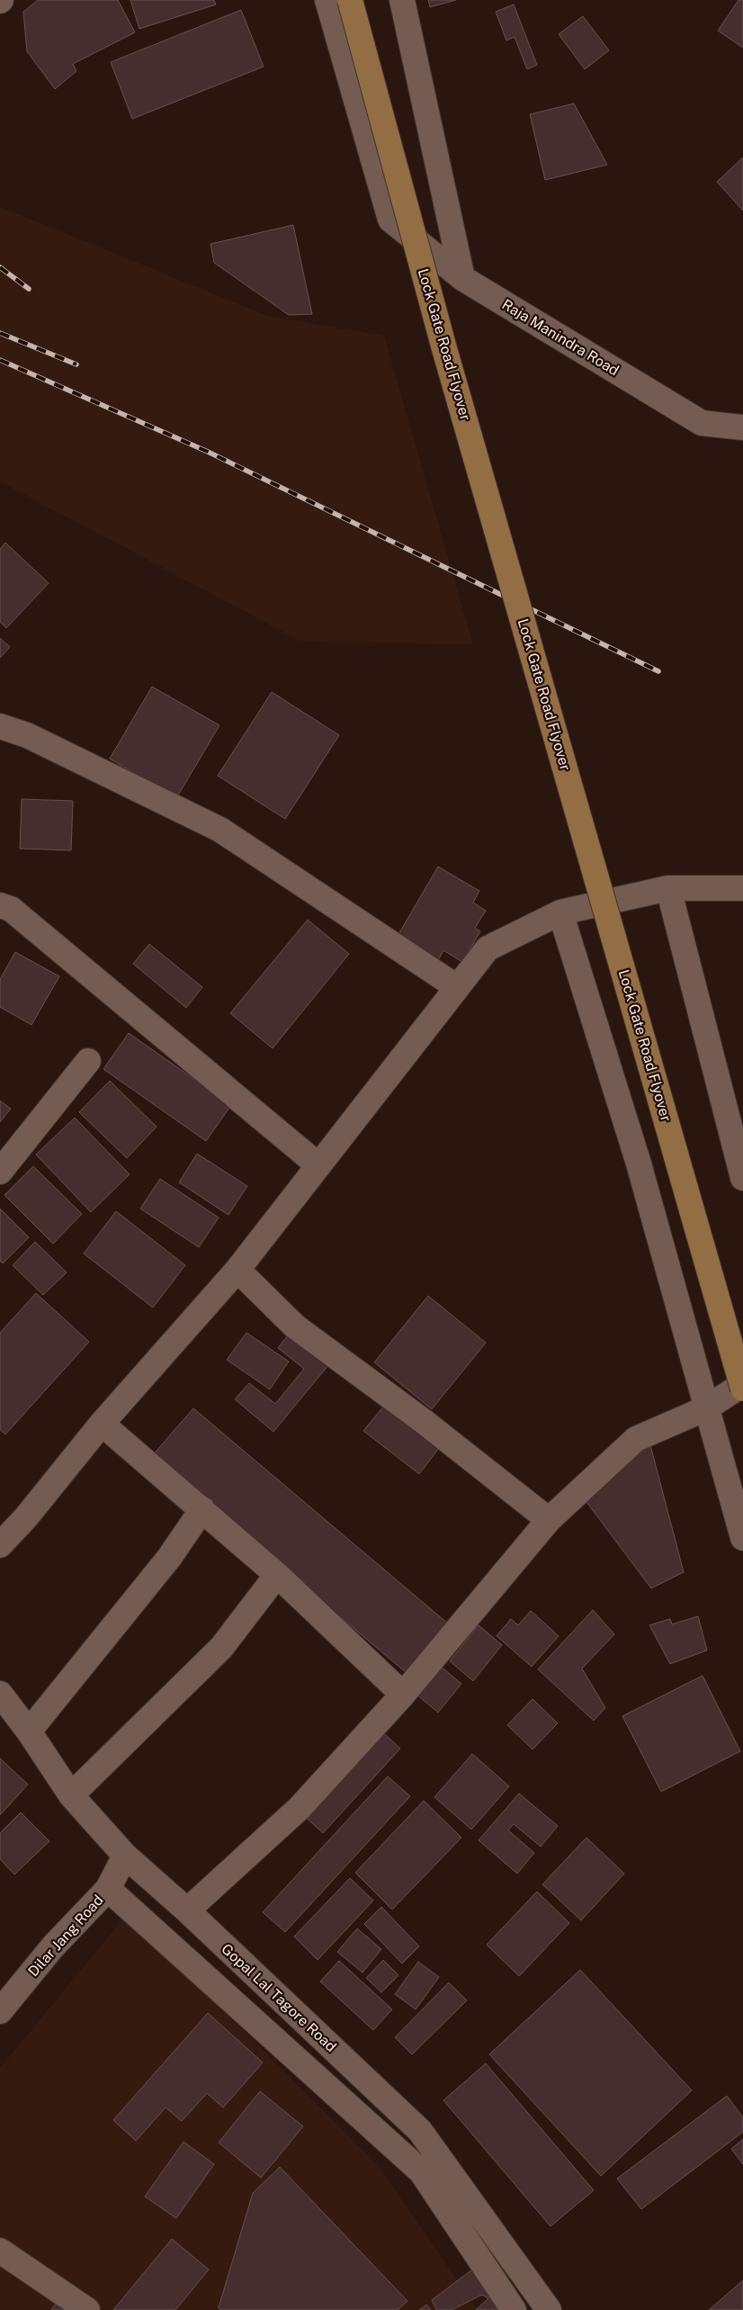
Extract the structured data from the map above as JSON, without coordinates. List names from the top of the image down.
{
  "streets": {
    "main road": ["Lock Gate Road Flyover"],
    "street": ["Raja Manindra Road", "Dilar Jang Road", "Gopal Lal Tagore Road"]
  },
  "crossings": [
    ["Dilar Jang Road", "Gopal Lal Tagore Road"]
  ]
}
